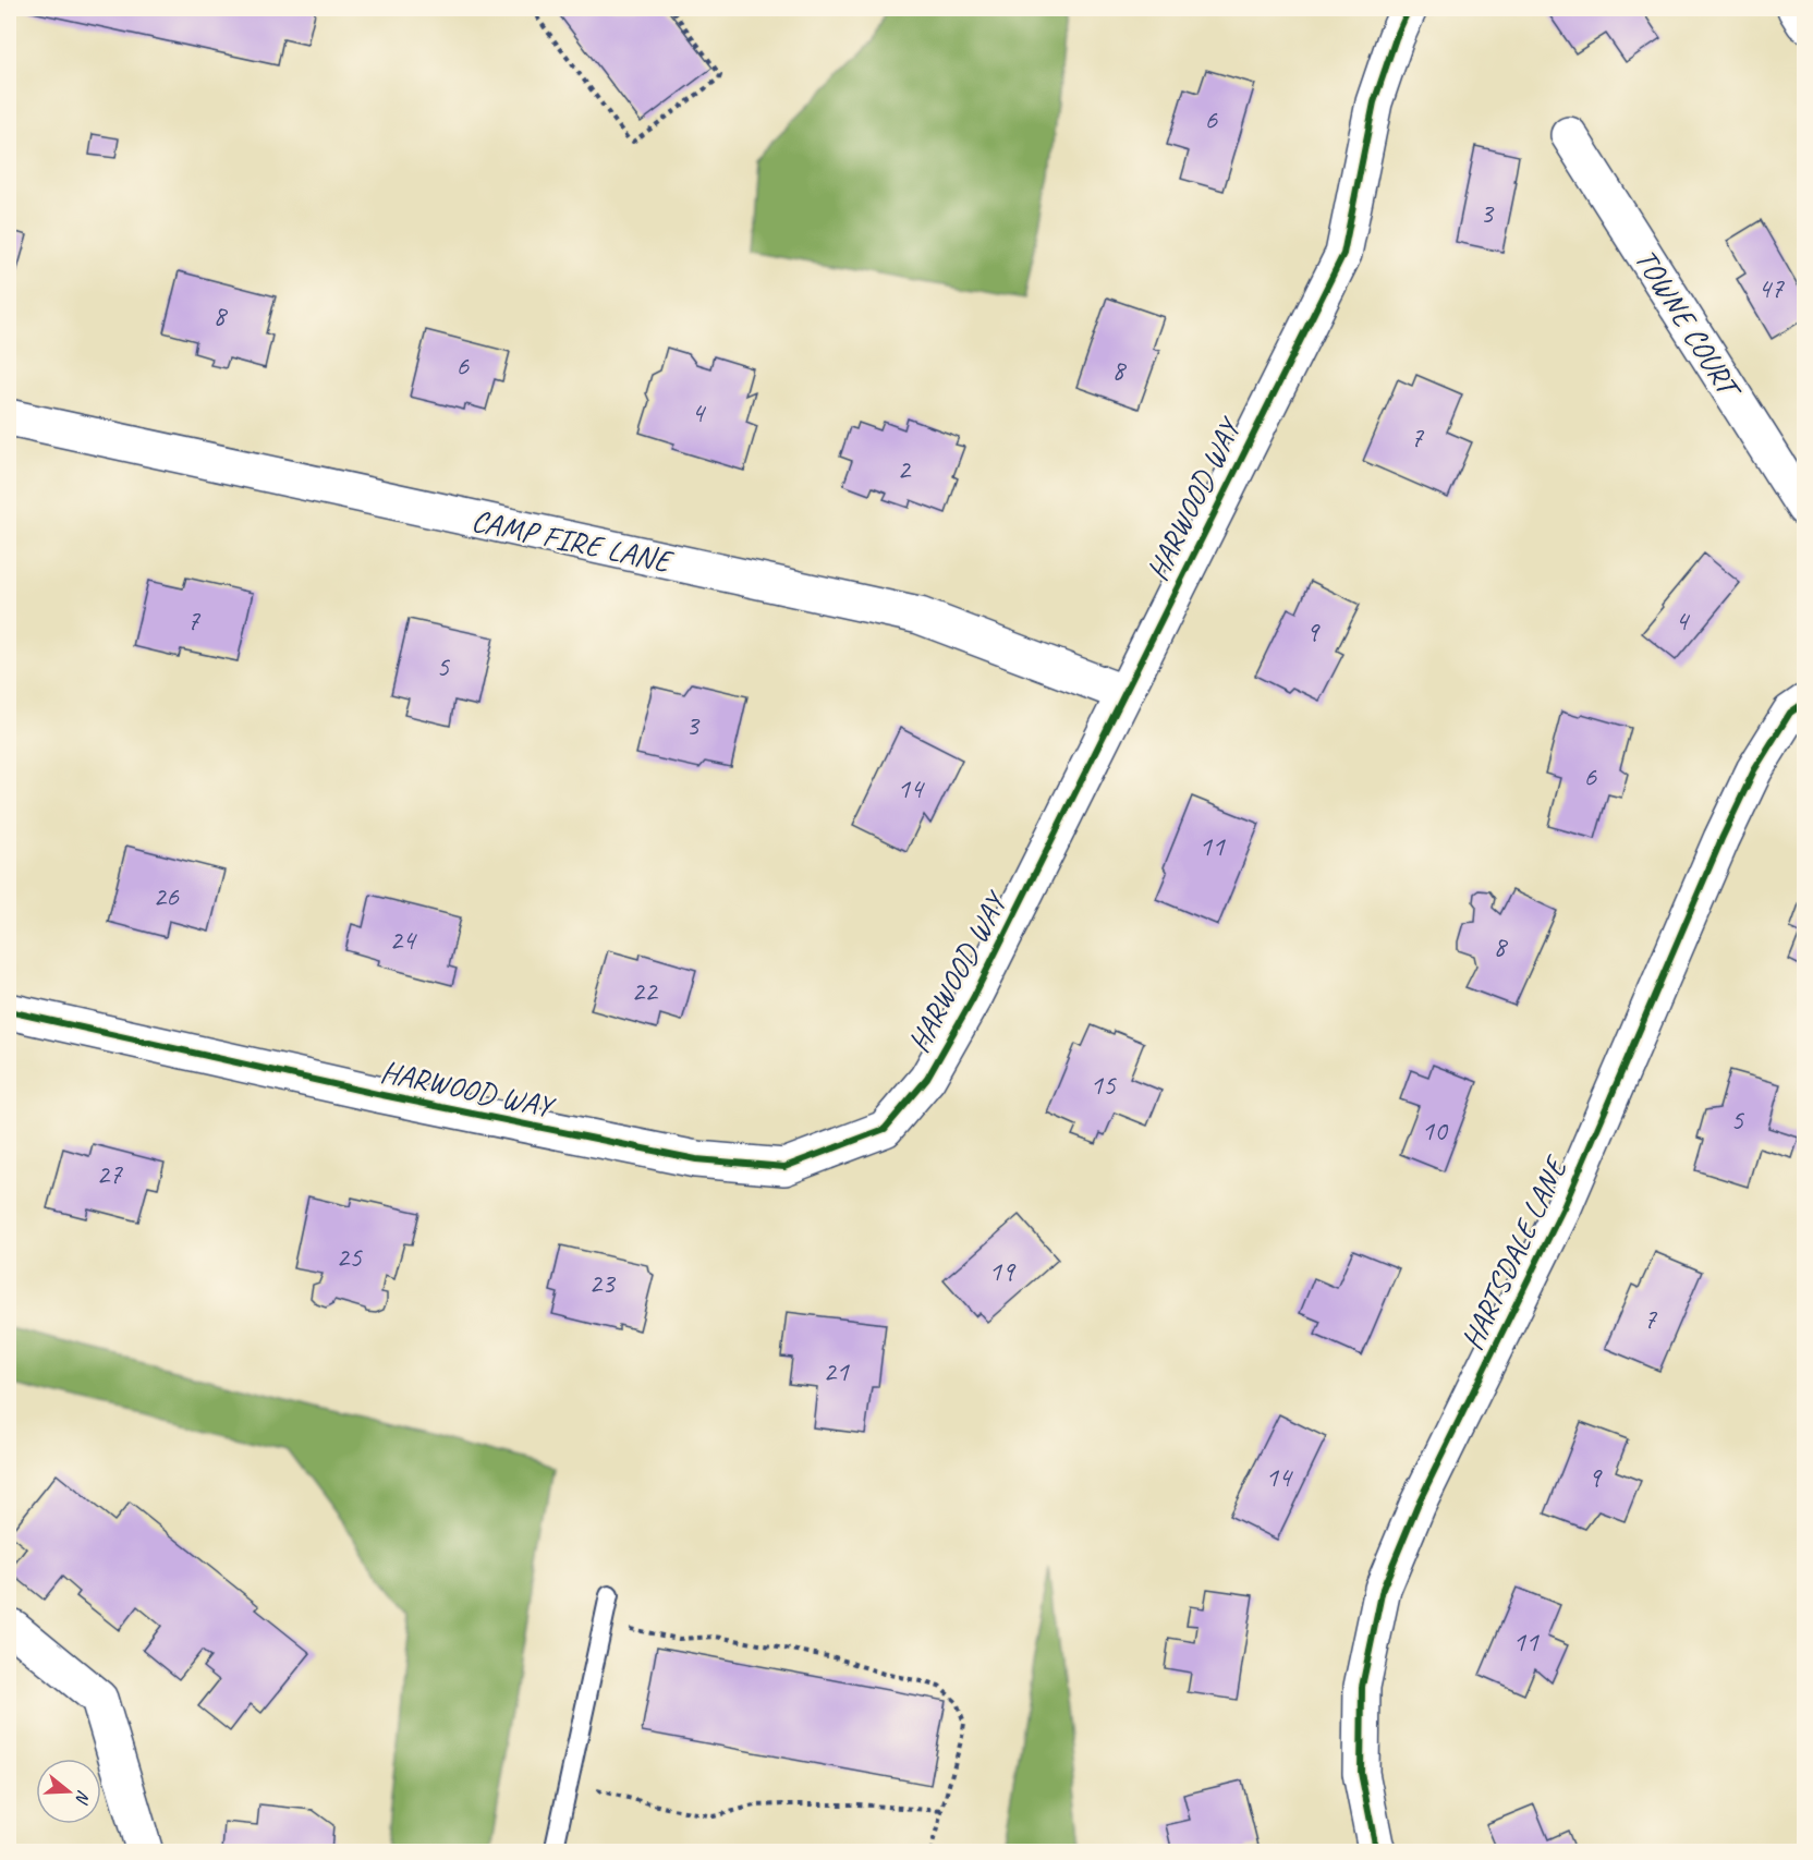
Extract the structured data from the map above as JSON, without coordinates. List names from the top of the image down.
{
  "streets": {
    "street": [
      "TOWNE COURT",
      "HARWOOD WAY",
      "CAMP FIRE LANE",
      "HARTSDALE LANE"
    ]
  },
  "crossings": [
    ["HARWOOD WAY", "CAMP FIRE LANE"]
  ],
  "house_numbers": [
    "6",
    "3",
    "47",
    "8",
    "6",
    "8",
    "4",
    "7",
    "2",
    "7",
    "4",
    "9",
    "5",
    "3",
    "6",
    "14",
    "11",
    "26",
    "24",
    "8",
    "22",
    "15",
    "5",
    "10",
    "27",
    "25",
    "19",
    "23",
    "7",
    "21",
    "14",
    "9",
    "11"
  ],
  "north": "right"
}
